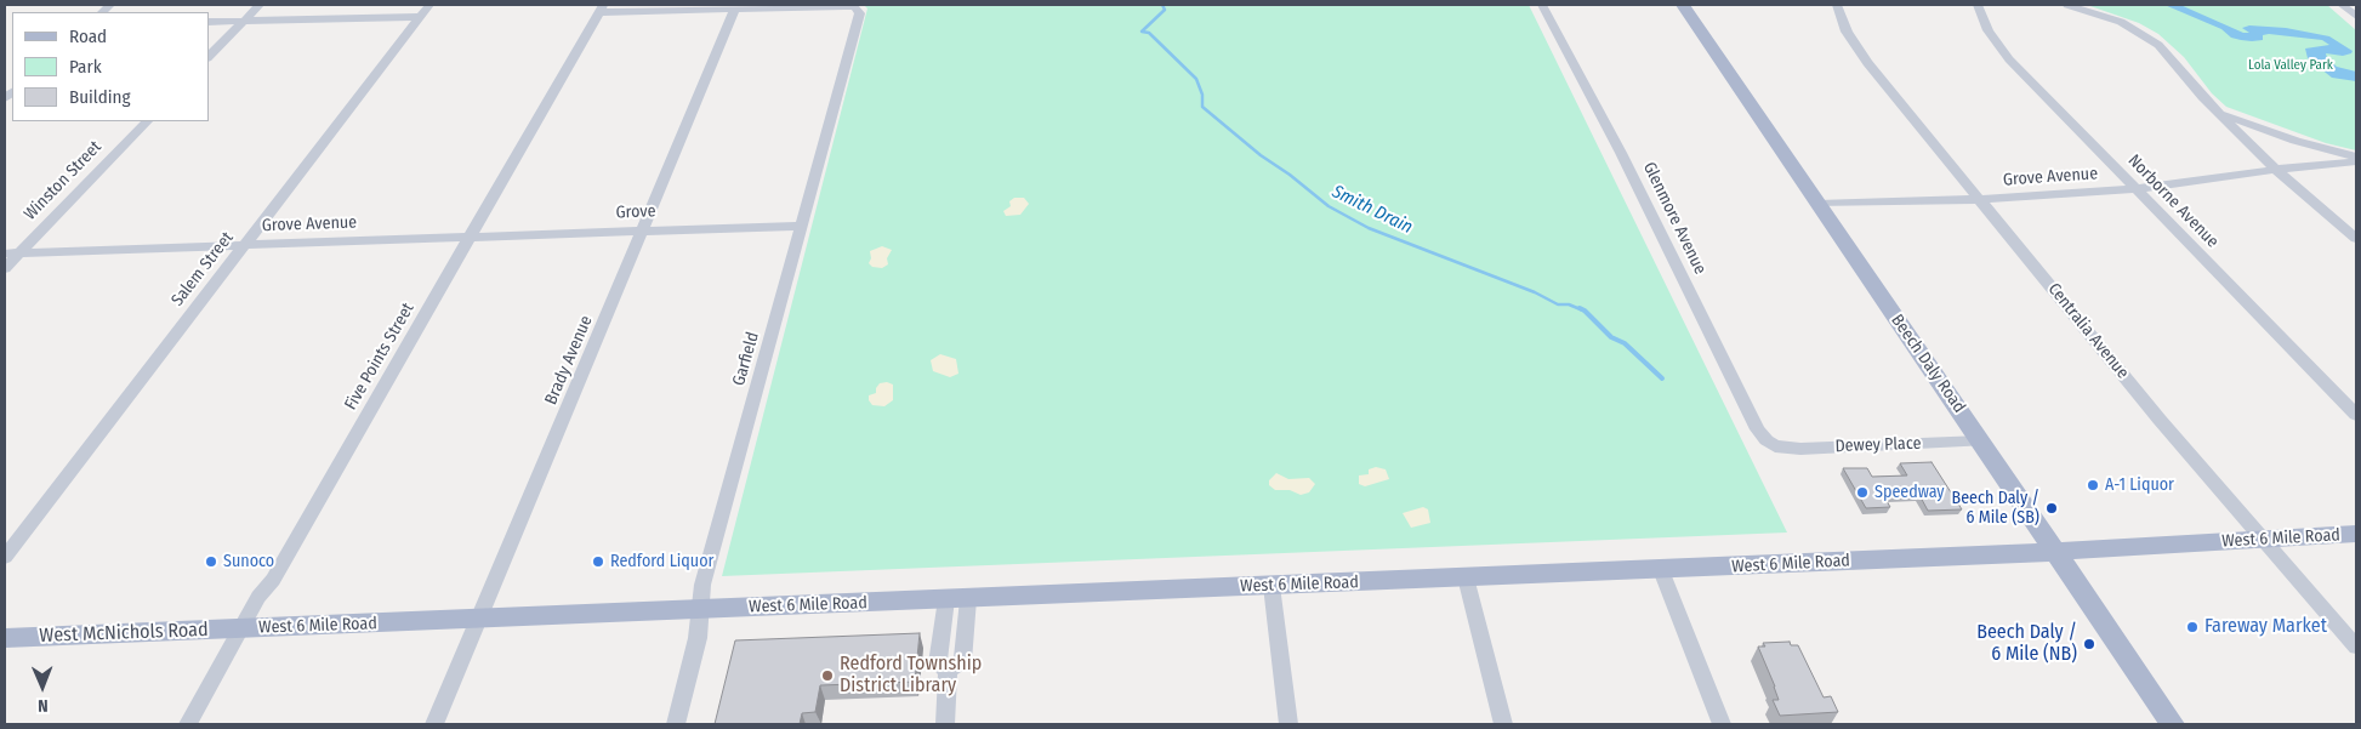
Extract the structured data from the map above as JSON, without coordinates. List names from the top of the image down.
{
  "streets": {
    "main road": ["Beech Daly Road", "West 6 Mile Road", "West McNichols Road"],
    "street": [
      "Grove Avenue",
      "Winston Street",
      "Norborne Avenue",
      "Grove",
      "Glenmore Avenue",
      "Salem Street",
      "Centralia Avenue",
      "Five Points Street",
      "Garfield",
      "Brady Avenue",
      "Dewey Place"
    ]
  },
  "crossings": [
    ["Grove Avenue", "Winston Street"],
    ["Grove Avenue", "Norborne Avenue"],
    ["Grove Avenue", "Grove"],
    ["Grove Avenue", "Salem Street"],
    ["Grove Avenue", "Centralia Avenue"],
    ["Grove Avenue", "Five Points Street"],
    ["Grove Avenue", "Beech Daly Road"],
    ["Grove", "Five Points Street"],
    ["Grove", "Garfield"],
    ["Grove", "Brady Avenue"],
    ["Glenmore Avenue", "Dewey Place"],
    ["Centralia Avenue", "West 6 Mile Road"],
    ["Five Points Street", "West 6 Mile Road"],
    ["Five Points Street", "West McNichols Road"],
    ["Garfield", "Brady Avenue"],
    ["Garfield", "West 6 Mile Road"],
    ["Brady Avenue", "West 6 Mile Road"],
    ["Beech Daly Road", "Dewey Place"],
    ["Beech Daly Road", "West 6 Mile Road"],
    ["West 6 Mile Road", "West McNichols Road"]
  ],
  "water": ["Smith Drain"],
  "parks": ["Lola Valley Park"],
  "places": [
    "A-1 Liquor",
    "Speedway",
    "Beech Daly / 6 Mile (SB)",
    "Sunoco",
    "Redford Liquor",
    "Fareway Market",
    "Beech Daly / 6 Mile (NB)",
    "Redford Township District Library"
  ],
  "legend": ["Road", "Park", "Building"],
  "north": "bottom"
}
